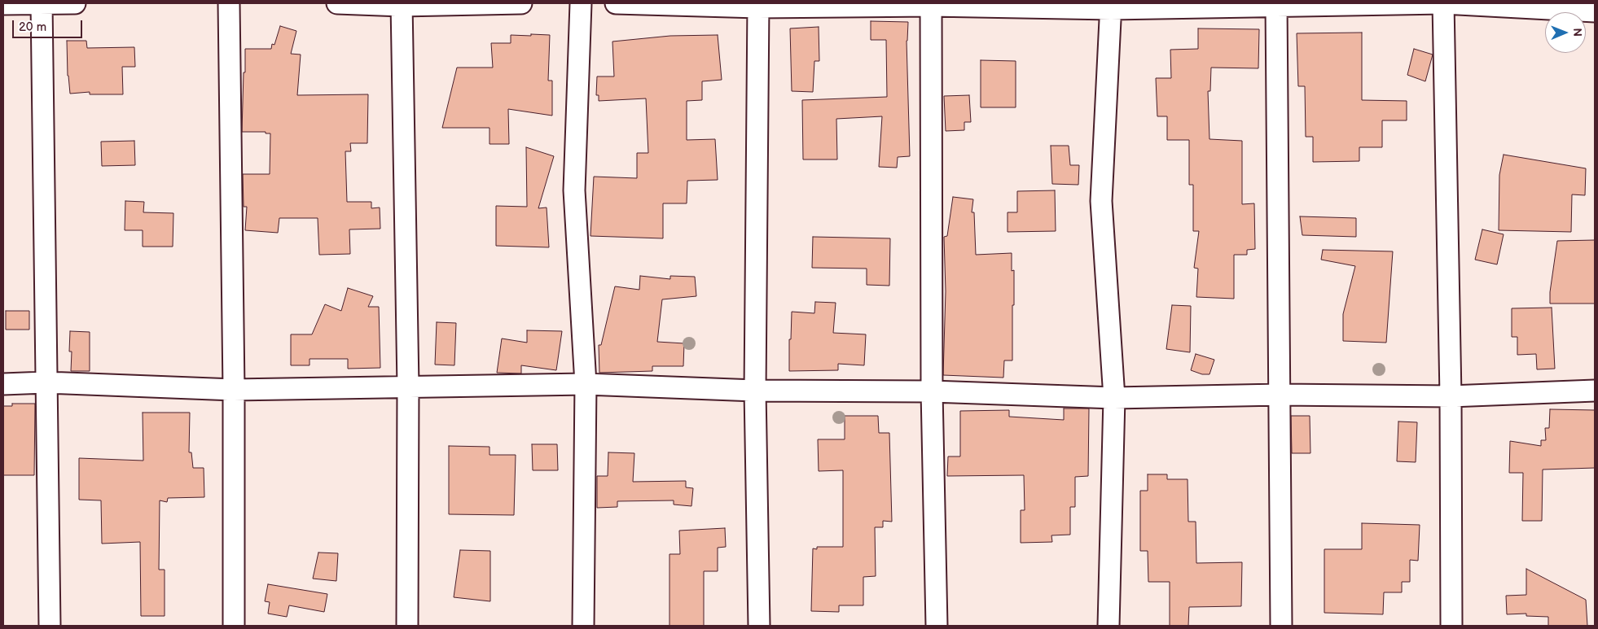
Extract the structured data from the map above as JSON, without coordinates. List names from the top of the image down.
{
  "scale_bar": "20 m",
  "north": "right"
}
